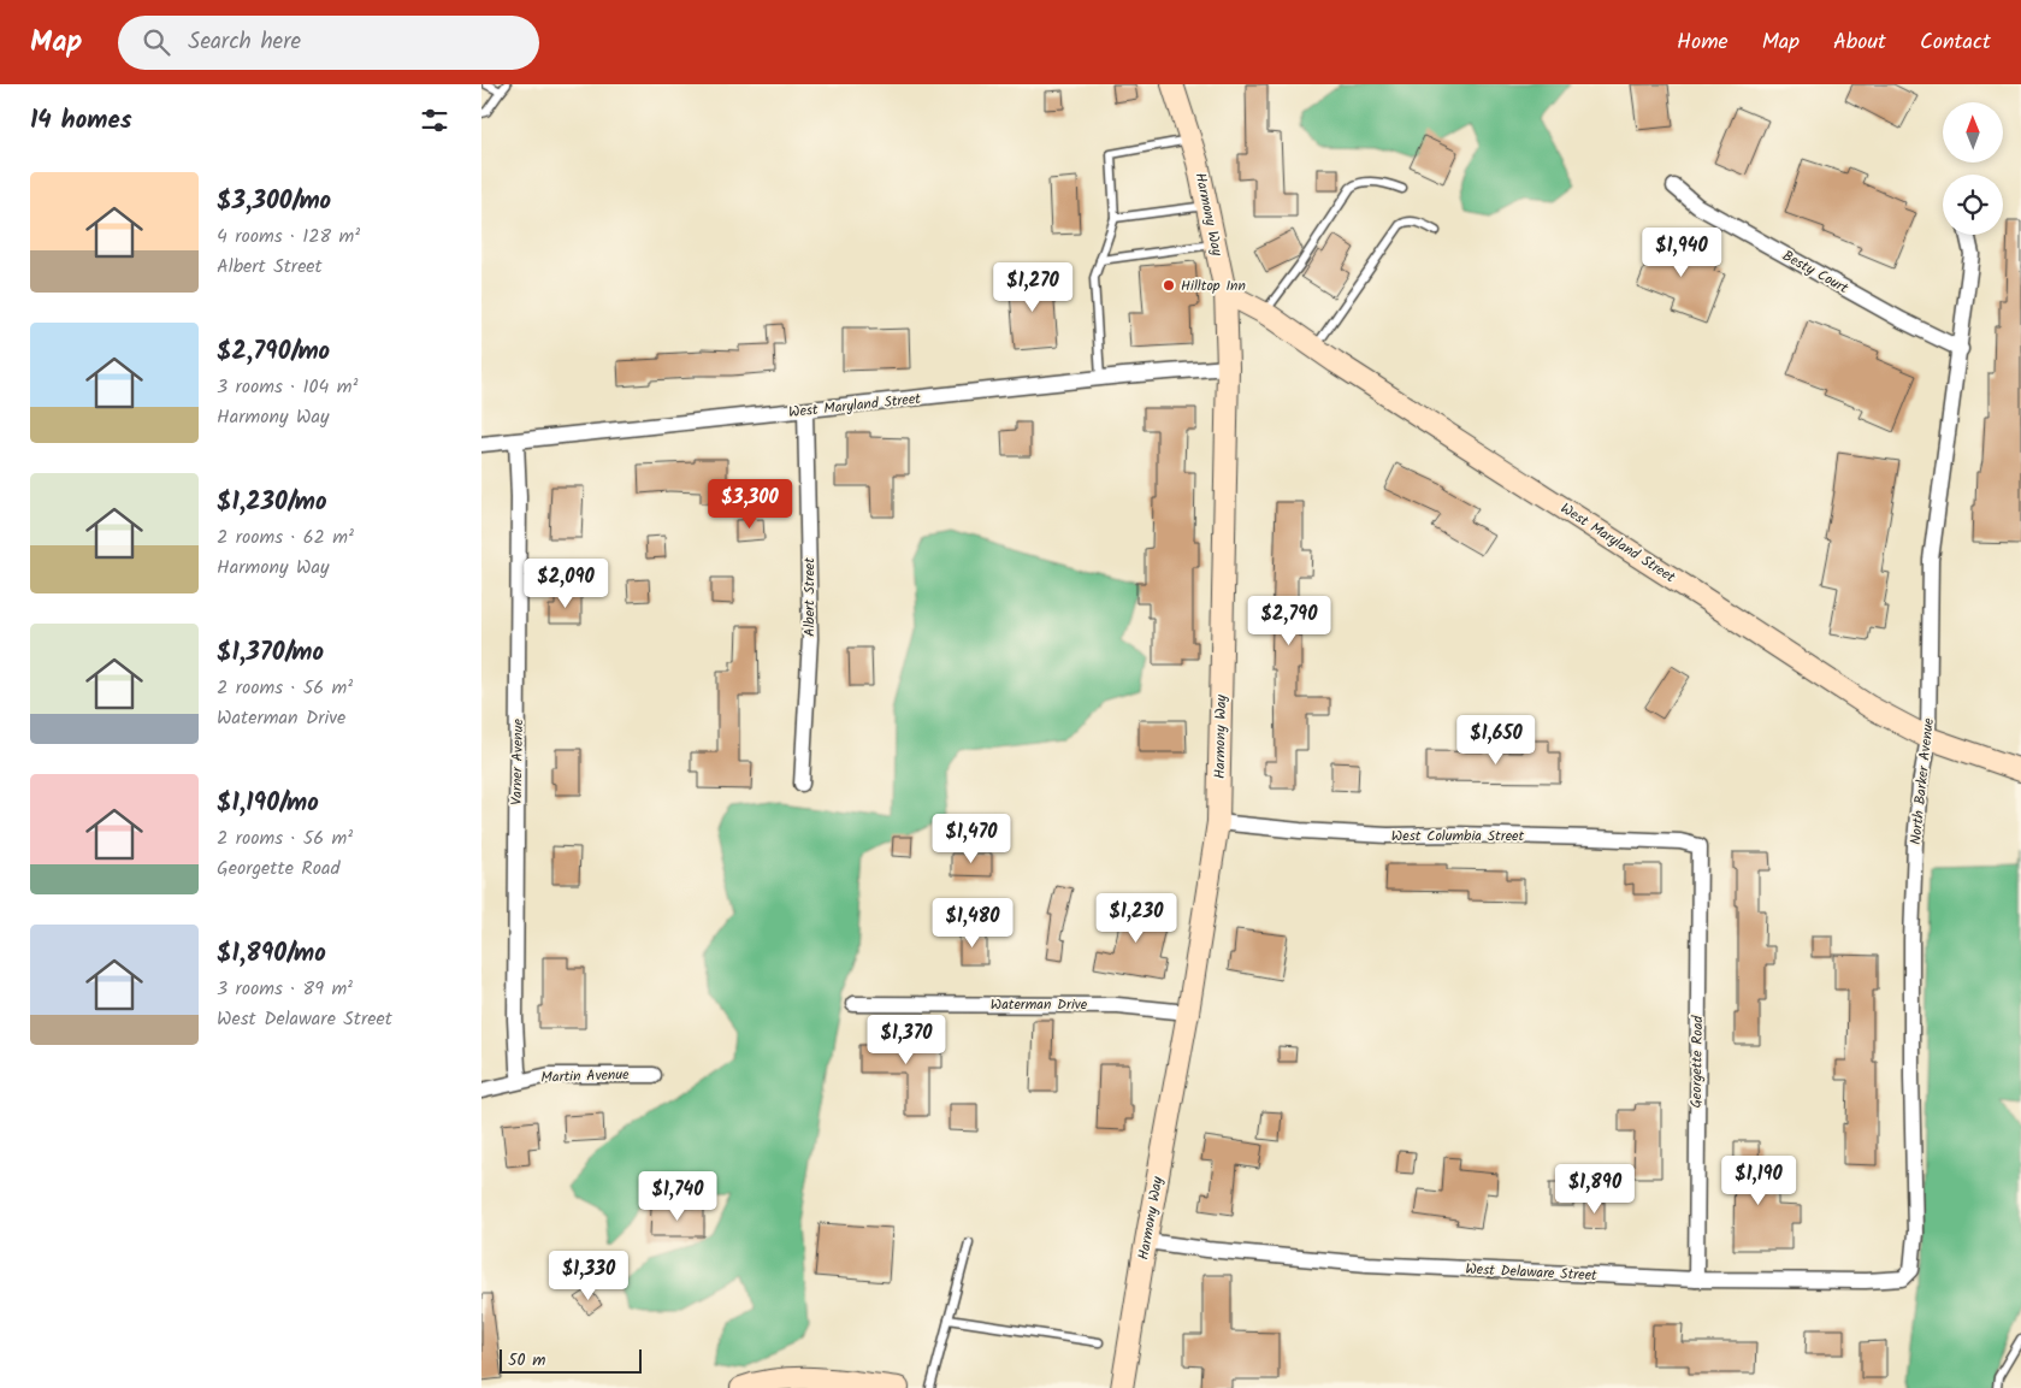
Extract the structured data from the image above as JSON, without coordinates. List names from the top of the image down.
{
  "streets": {
    "street": [
      "Harmony Way",
      "Besty Court",
      "West Maryland Street",
      "Albert Street",
      "Varner Avenue",
      "North Barker Avenue",
      "West Columbia Street",
      "Waterman Drive",
      "Georgette Road",
      "Martin Avenue",
      "West Delaware Street"
    ]
  },
  "crossings": [
    ["Harmony Way", "West Maryland Street"],
    ["Harmony Way", "West Columbia Street"],
    ["Harmony Way", "Waterman Drive"],
    ["Harmony Way", "West Delaware Street"],
    ["Besty Court", "North Barker Avenue"],
    ["West Maryland Street", "Albert Street"],
    ["West Maryland Street", "Varner Avenue"],
    ["West Maryland Street", "North Barker Avenue"],
    ["Varner Avenue", "Martin Avenue"],
    ["North Barker Avenue", "West Delaware Street"],
    ["West Columbia Street", "Georgette Road"],
    ["Georgette Road", "West Delaware Street"]
  ],
  "places": ["Hilltop Inn"],
  "scale_bar": "50 m",
  "north": "top",
  "page": {
    "header": "Map",
    "search": "Search here",
    "nav": [
      "Home",
      "Map",
      "About",
      "Contact"
    ],
    "heading": "14 homes",
    "list": [
      {
        "name": "$3,300/mo",
        "note": "4 rooms · 128 m² · Albert Street"
      },
      {
        "name": "$2,790/mo",
        "note": "3 rooms · 104 m² · Harmony Way"
      },
      {
        "name": "$1,230/mo",
        "note": "2 rooms · 62 m² · Harmony Way"
      },
      {
        "name": "$1,370/mo",
        "note": "2 rooms · 56 m² · Waterman Drive"
      },
      {
        "name": "$1,190/mo",
        "note": "2 rooms · 56 m² · Georgette Road"
      },
      {
        "name": "$1,890/mo",
        "note": "3 rooms · 89 m² · West Delaware Street"
      }
    ],
    "price": [
      "$1,940",
      "$1,270",
      "$3,300",
      "$2,090",
      "$2,790",
      "$1,650",
      "$1,470",
      "$1,230",
      "$1,480",
      "$1,370",
      "$1,190",
      "$1,890",
      "$1,740",
      "$1,330"
    ],
    "scale": "50 m"
  }
}
